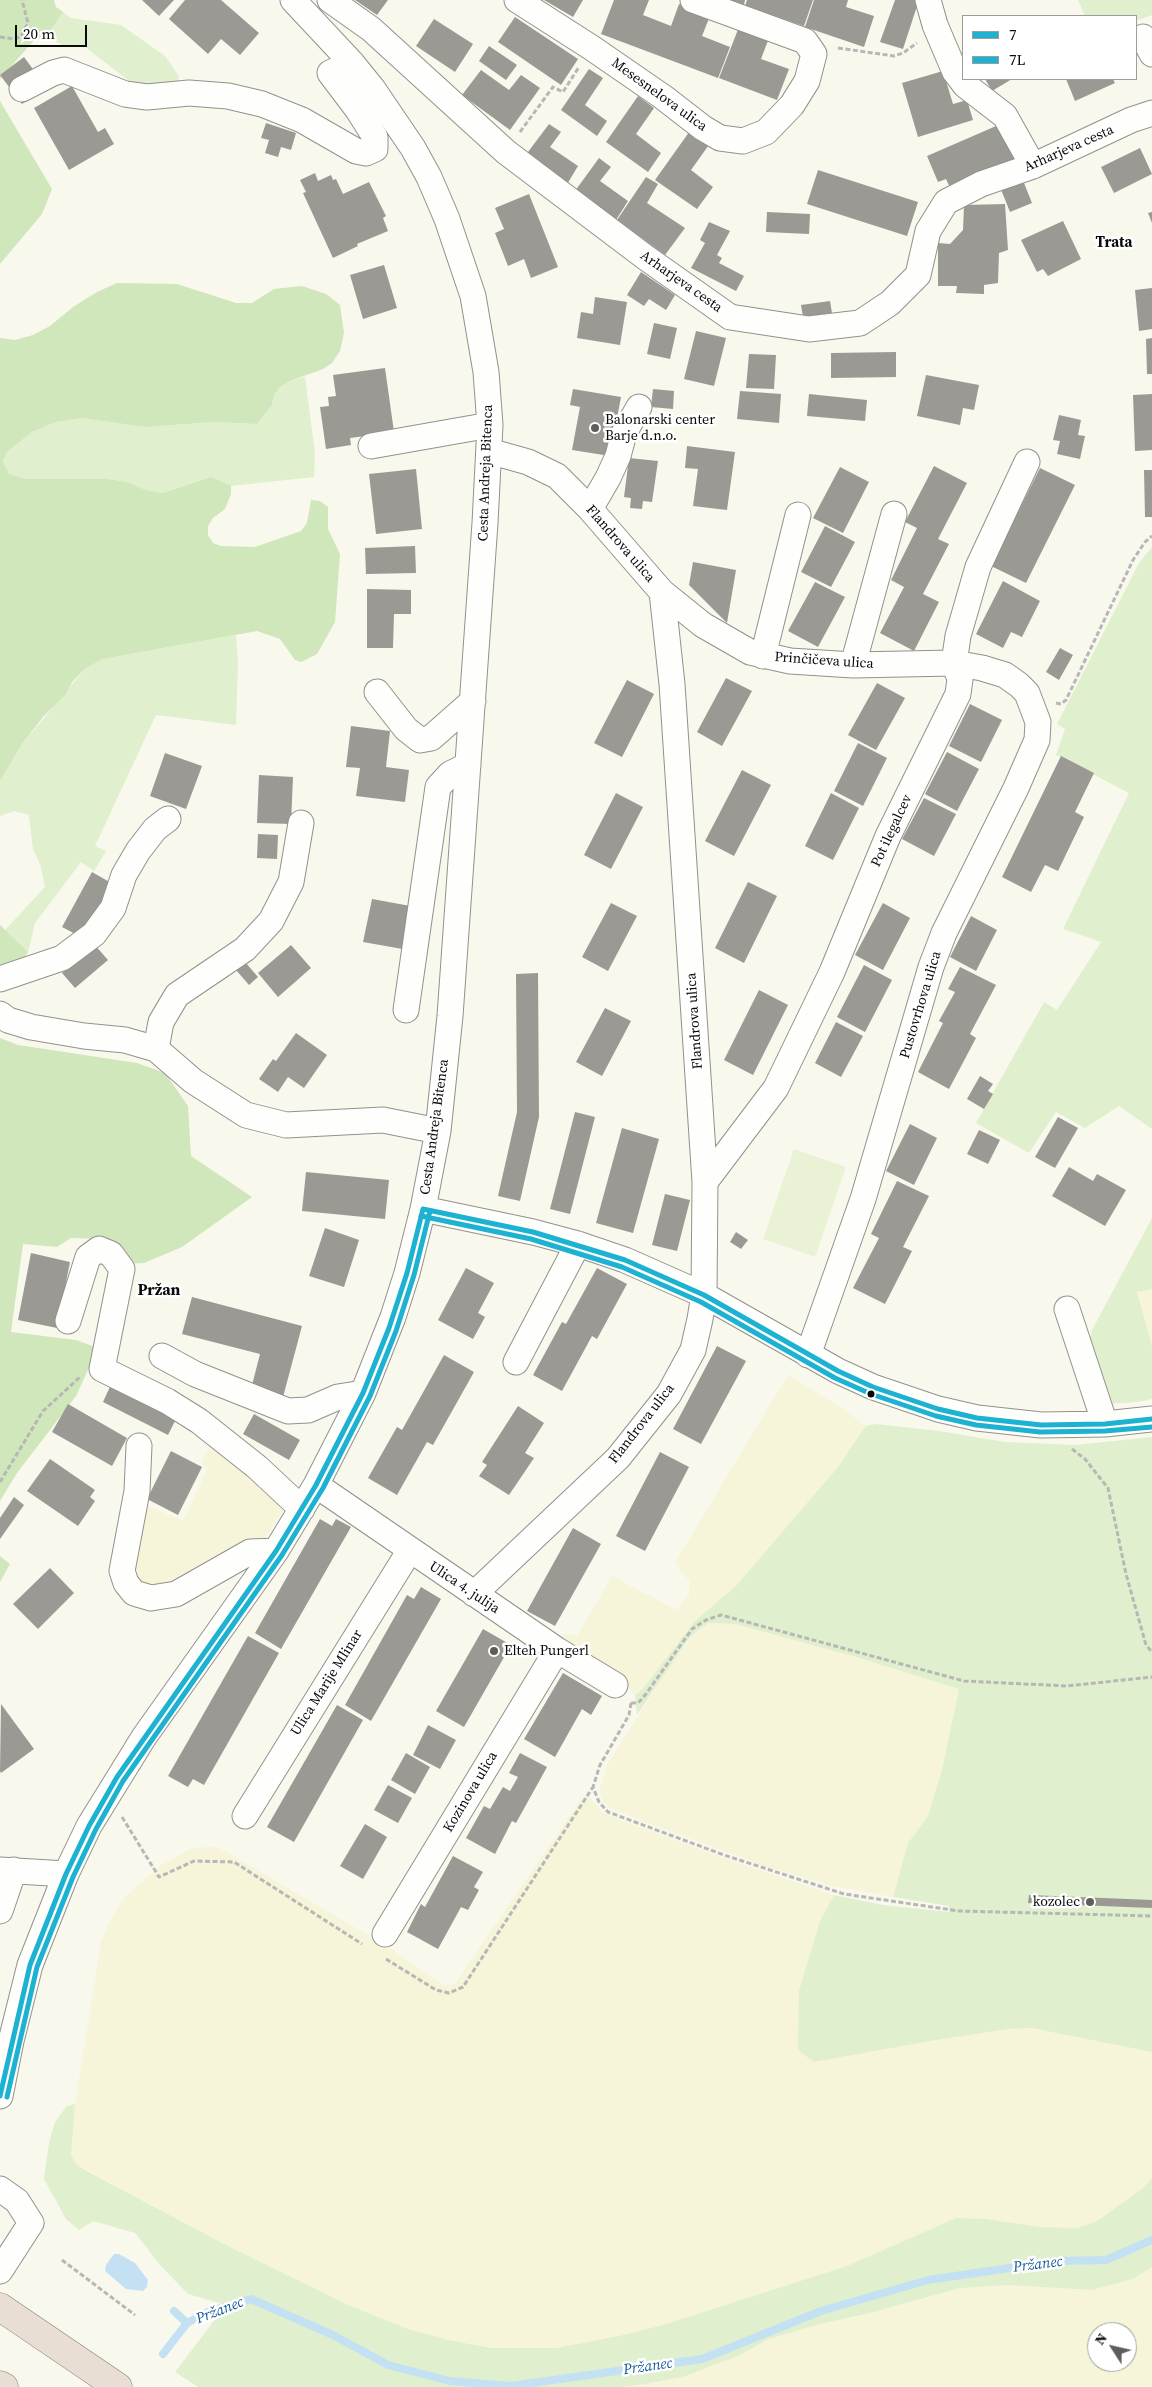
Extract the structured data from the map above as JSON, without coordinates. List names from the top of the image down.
{
  "streets": {
    "street": [
      "Mesesnelova ulica",
      "Arharjeva cesta",
      "Cesta Andreja Bitenca",
      "Flandrova ulica",
      "Prinčičeva ulica",
      "Pot ilegalcev",
      "Pustovrhova ulica",
      "Ulica 4. julija",
      "Ulica Marije Mlinar",
      "Kozinova ulica"
    ]
  },
  "crossings": [
    ["Cesta Andreja Bitenca", "Flandrova ulica"],
    ["Cesta Andreja Bitenca", "Ulica 4. julija"],
    ["Flandrova ulica", "Prinčičeva ulica"],
    ["Flandrova ulica", "Pot ilegalcev"],
    ["Flandrova ulica", "Ulica 4. julija"],
    ["Prinčičeva ulica", "Pot ilegalcev"],
    ["Prinčičeva ulica", "Pustovrhova ulica"],
    ["Ulica 4. julija", "Ulica Marije Mlinar"],
    ["Ulica 4. julija", "Kozinova ulica"]
  ],
  "districts": ["Trata", "Pržan"],
  "water": ["Pržanec"],
  "places": ["Balonarski center Barje d.n.o.", "Elteh Pungerl", "kozolec"],
  "lines": ["transit line 7", "transit line 7L"],
  "legend": ["7", "7L"],
  "scale_bar": "20 m",
  "north": "top left"
}
